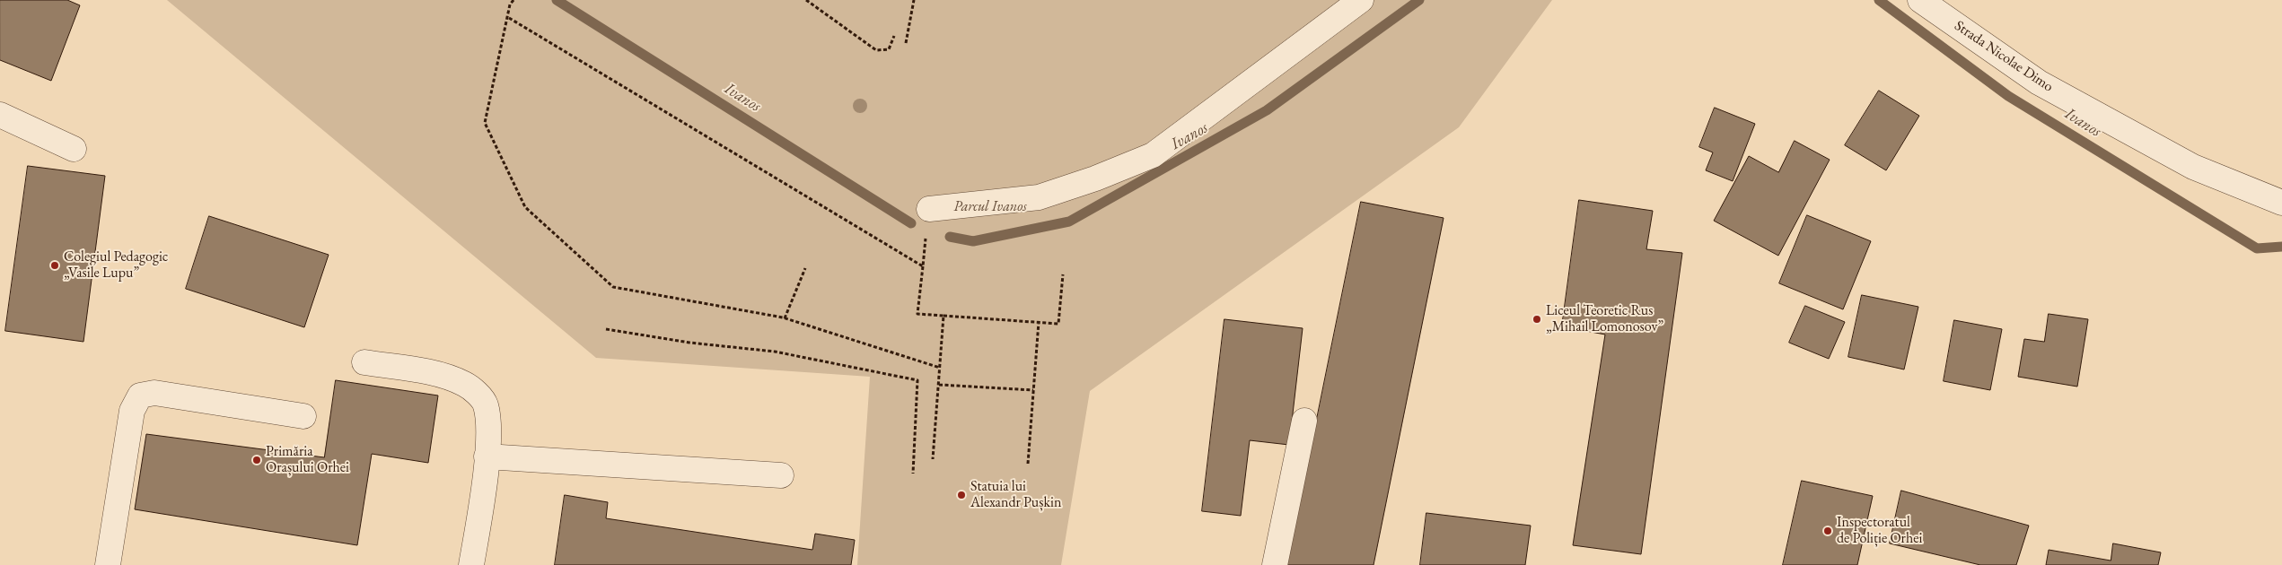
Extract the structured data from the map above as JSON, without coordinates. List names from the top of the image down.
{
  "streets": {
    "street": ["Strada Nicolae Dimo"]
  },
  "water": ["Ivanos"],
  "parks": ["Parcul Ivanos"],
  "places": [
    "Colegiul Pedagogic „Vasile Lupu”",
    "Liceul Teoretic Rus „Mihail Lomonosov”",
    "Primăria Orașului Orhei",
    "Statuia lui Alexandr Pușkin",
    "Inspectoratul de Poliție Orhei"
  ]
}
